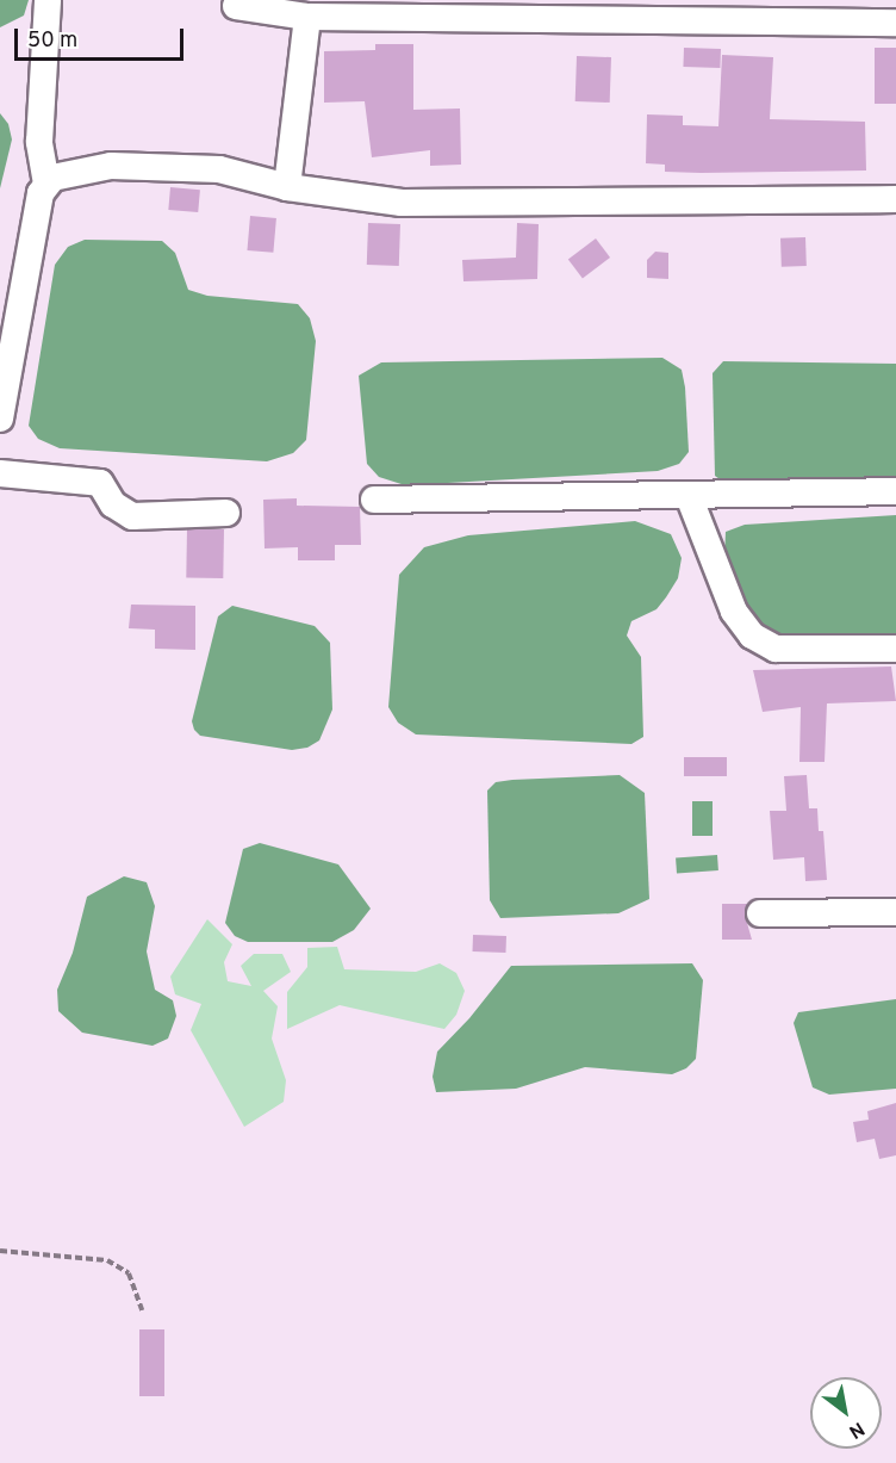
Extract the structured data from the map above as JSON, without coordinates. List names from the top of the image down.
{
  "scale_bar": "50 m",
  "north": "bottom right"
}
